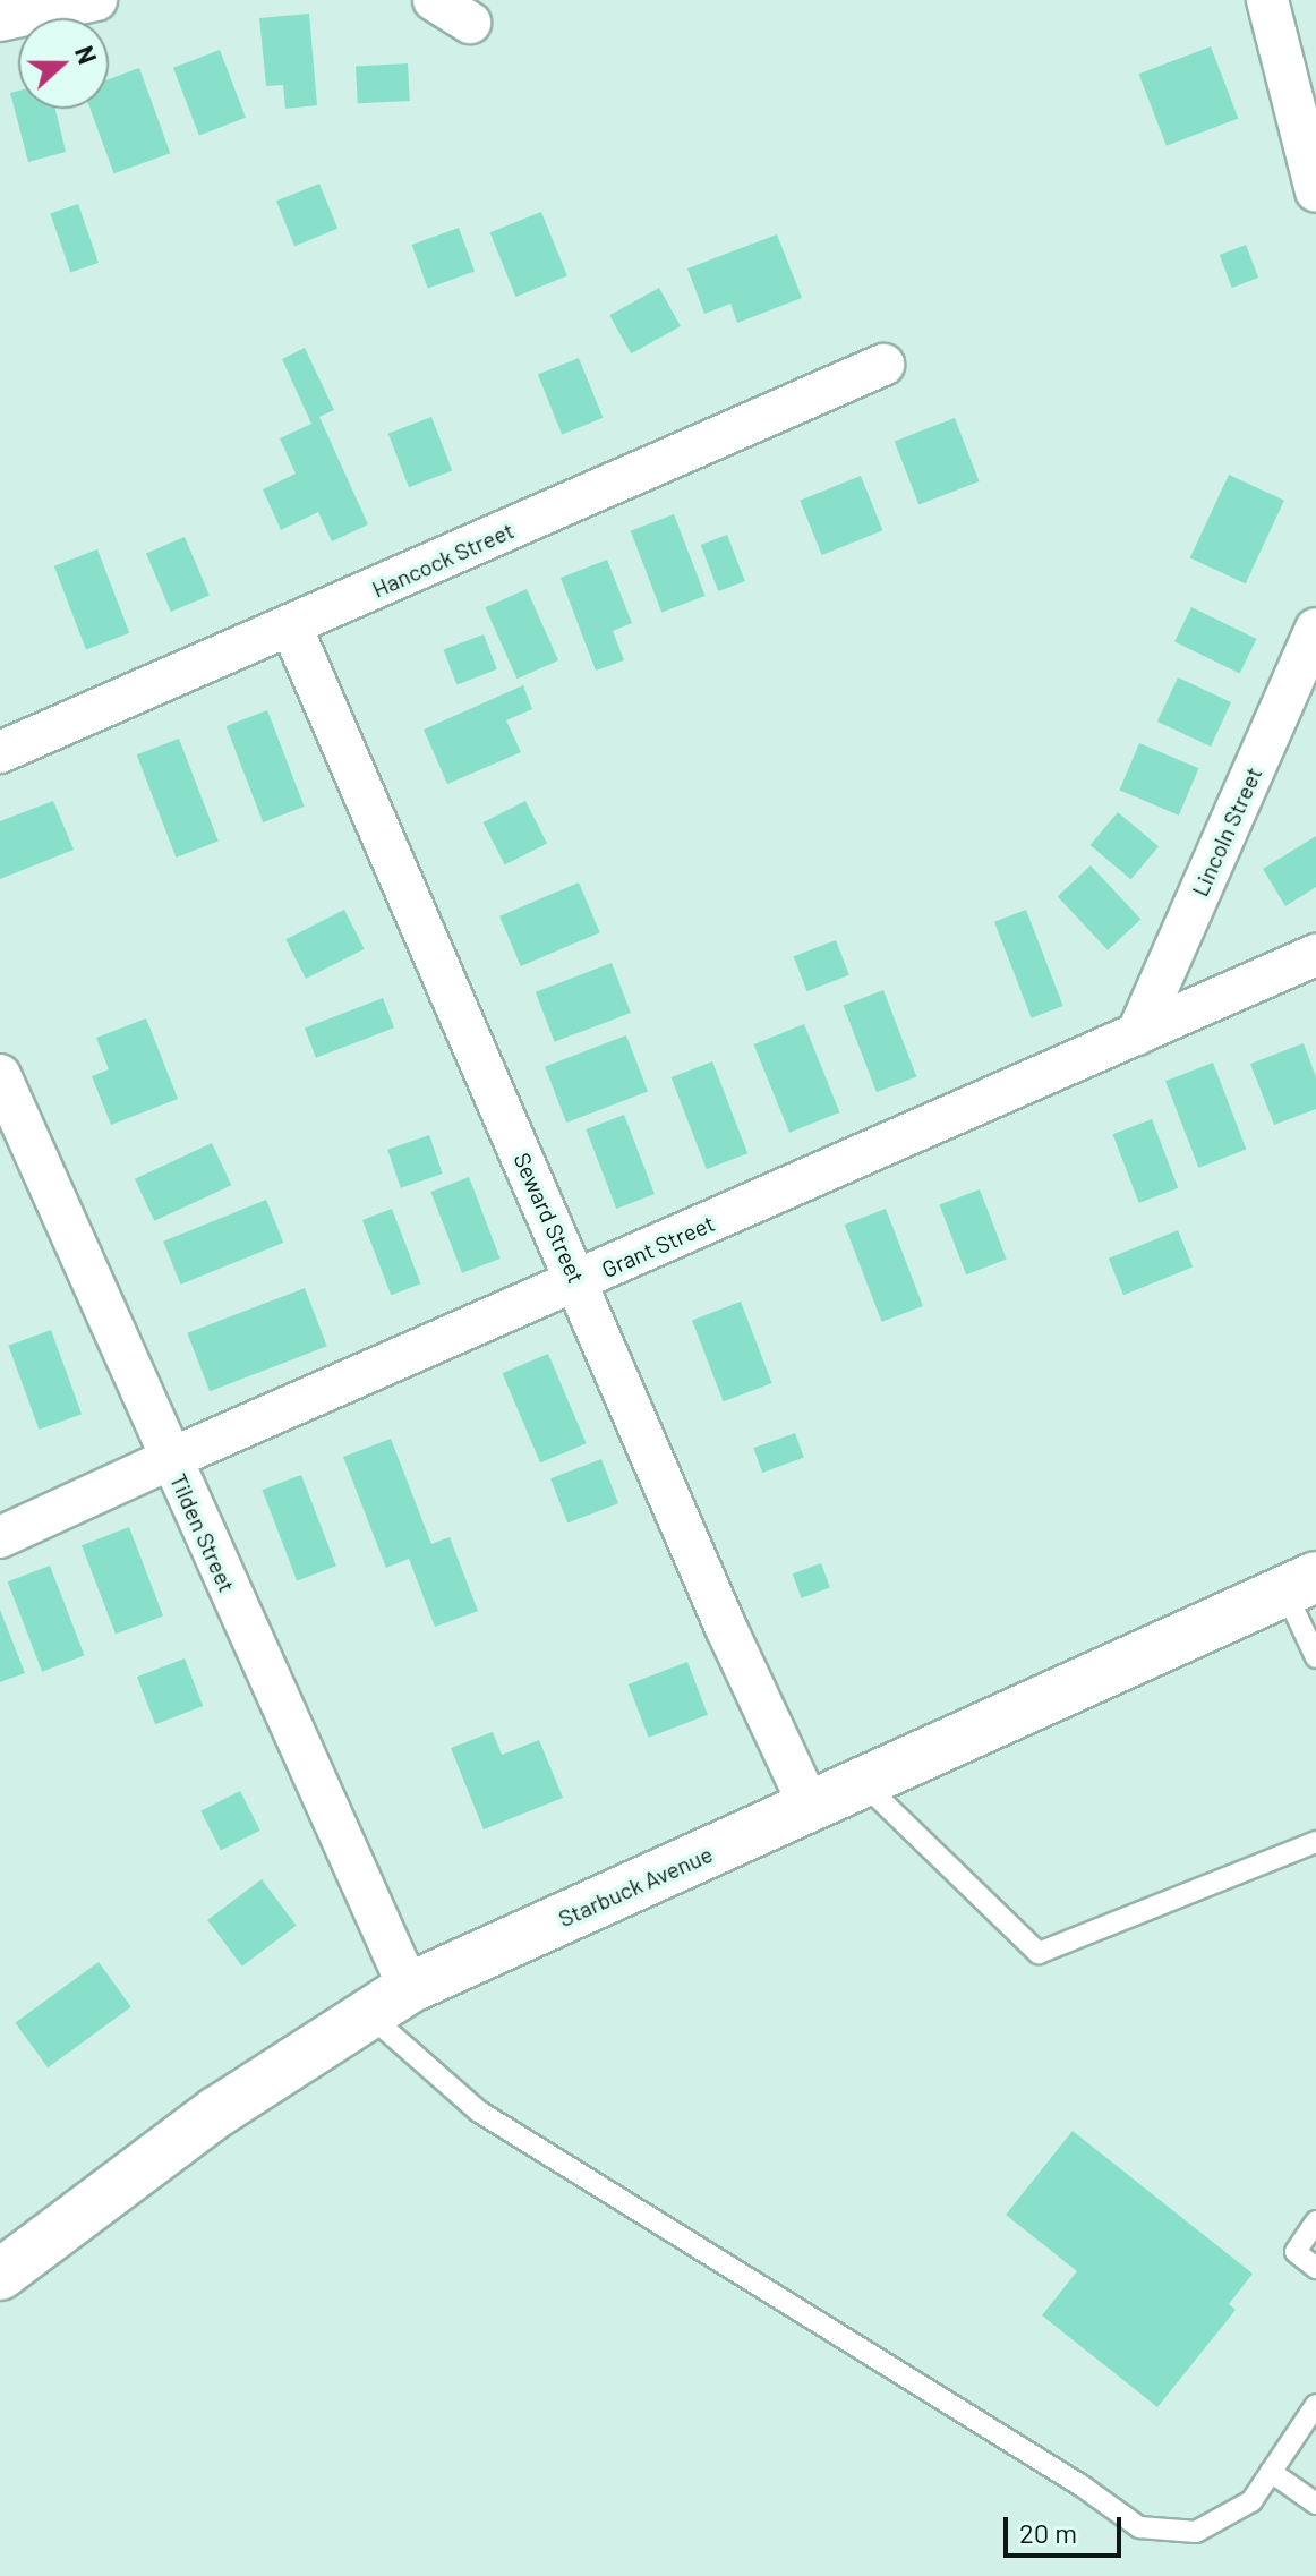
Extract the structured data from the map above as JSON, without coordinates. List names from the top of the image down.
{
  "streets": {
    "street": [
      "Hancock Street",
      "Lincoln Street",
      "Seward Street",
      "Grant Street",
      "Tilden Street",
      "Starbuck Avenue"
    ]
  },
  "crossings": [
    ["Hancock Street", "Seward Street"],
    ["Lincoln Street", "Grant Street"],
    ["Seward Street", "Grant Street"],
    ["Seward Street", "Starbuck Avenue"],
    ["Grant Street", "Tilden Street"],
    ["Tilden Street", "Starbuck Avenue"]
  ],
  "scale_bar": "20 m",
  "north": "right"
}
